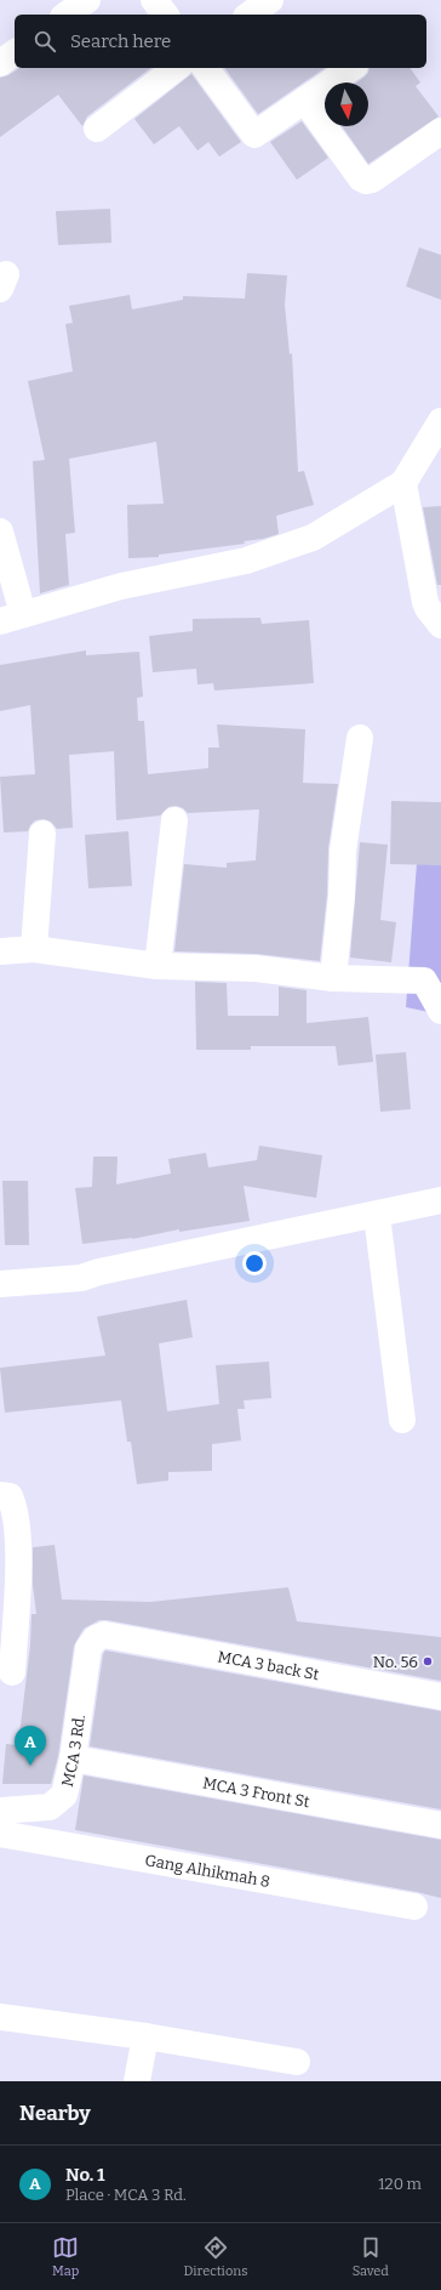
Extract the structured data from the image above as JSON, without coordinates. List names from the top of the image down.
{
  "streets": {
    "street": [
      "MCA 3 back St",
      "MCA 3 Rd.",
      "MCA 3 Front St",
      "Gang Alhikmah 8"
    ]
  },
  "crossings": [
    ["MCA 3 back St", "MCA 3 Rd."],
    ["MCA 3 Rd.", "MCA 3 Front St"]
  ],
  "places": ["No. 56"],
  "north": "bottom",
  "page": {
    "search": "Search here",
    "pins": "A",
    "heading": "Nearby",
    "list": [
      {
        "mark": "A",
        "name": "No. 1",
        "note": "Place · MCA 3 Rd.",
        "value": "120 m"
      }
    ],
    "nav": ["Map", "Directions", "Saved"]
  }
}
